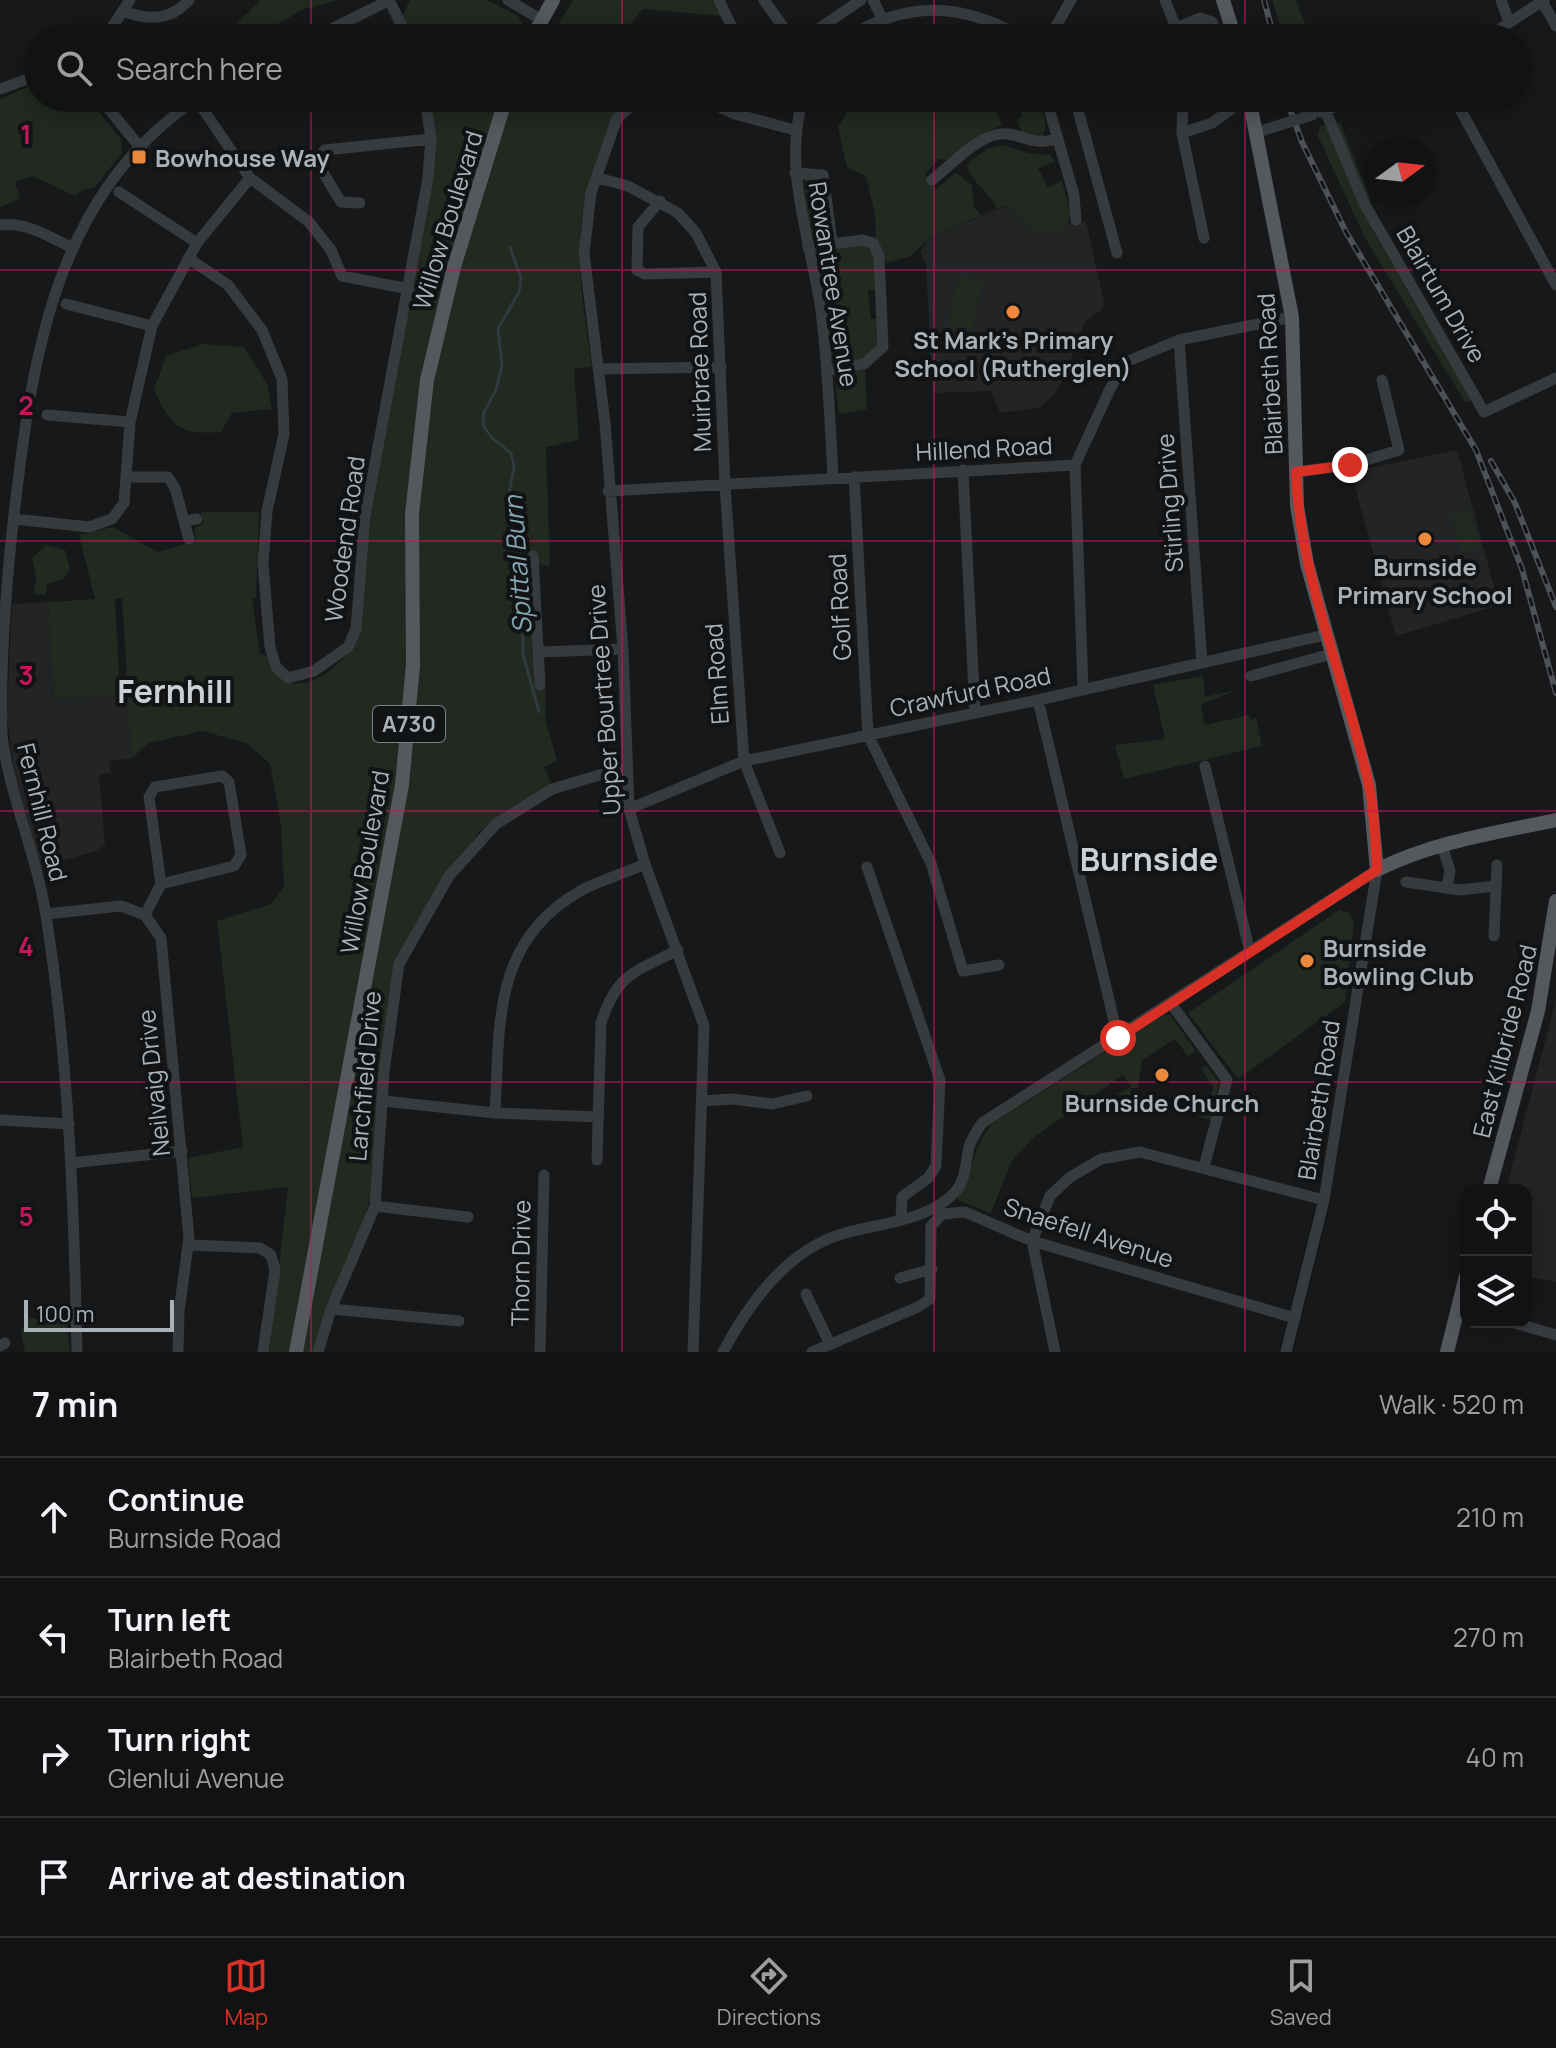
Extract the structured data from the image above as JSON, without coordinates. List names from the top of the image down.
{
  "streets": {
    "main road": [
      "Willow Boulevard",
      "Blairbeth Road",
      "A730",
      "East Kilbride Road"
    ],
    "street": [
      "Rowantree Avenue",
      "Blairtum Drive",
      "Muirbrae Road",
      "Hillend Road",
      "Stirling Drive",
      "Woodend Road",
      "Golf Road",
      "Elm Road",
      "Crawfurd Road",
      "Upper Bourtree Drive",
      "Fernhill Road",
      "Larchfield Drive",
      "Neilvaig Drive",
      "Snaefell Avenue",
      "Thorn Drive"
    ]
  },
  "crossings": [
    ["Rowantree Avenue", "Hillend Road"],
    ["Muirbrae Road", "Hillend Road"],
    ["Muirbrae Road", "Elm Road"],
    ["Muirbrae Road", "Upper Bourtree Drive"],
    ["Blairbeth Road", "Hillend Road"],
    ["Blairbeth Road", "Crawfurd Road"],
    ["Blairbeth Road", "Snaefell Avenue"],
    ["Hillend Road", "Stirling Drive"],
    ["Hillend Road", "Golf Road"],
    ["Hillend Road", "Elm Road"],
    ["Hillend Road", "Upper Bourtree Drive"],
    ["Stirling Drive", "Crawfurd Road"],
    ["Golf Road", "Crawfurd Road"],
    ["Elm Road", "Crawfurd Road"],
    ["Crawfurd Road", "Upper Bourtree Drive"],
    ["Upper Bourtree Drive", "Larchfield Drive"]
  ],
  "districts": ["Fernhill", "Burnside"],
  "water": ["Spittal Burn"],
  "places": {
    "transit": ["Bowhouse Way"],
    "other": [
      "St Mark's Primary School (Rutherglen)",
      "Burnside Primary School",
      "Burnside Bowling Club",
      "Burnside Church"
    ]
  },
  "scale_bar": "100 m",
  "north": "right",
  "page": {
    "search": "Search here",
    "scale": "100 m",
    "heading": ["7 min", "Walk · 520 m"],
    "list": [
      ["Continue", "Burnside Road", "210 m"],
      ["Turn left", "Blairbeth Road", "270 m"],
      ["Turn right", "Glenlui Avenue", "40 m"],
      "Arrive at destination"
    ],
    "nav": ["Map", "Directions", "Saved"]
  },
  "grid": {
    "rows": [
      "1",
      "2",
      "3",
      "4",
      "5"
    ]
  }
}
